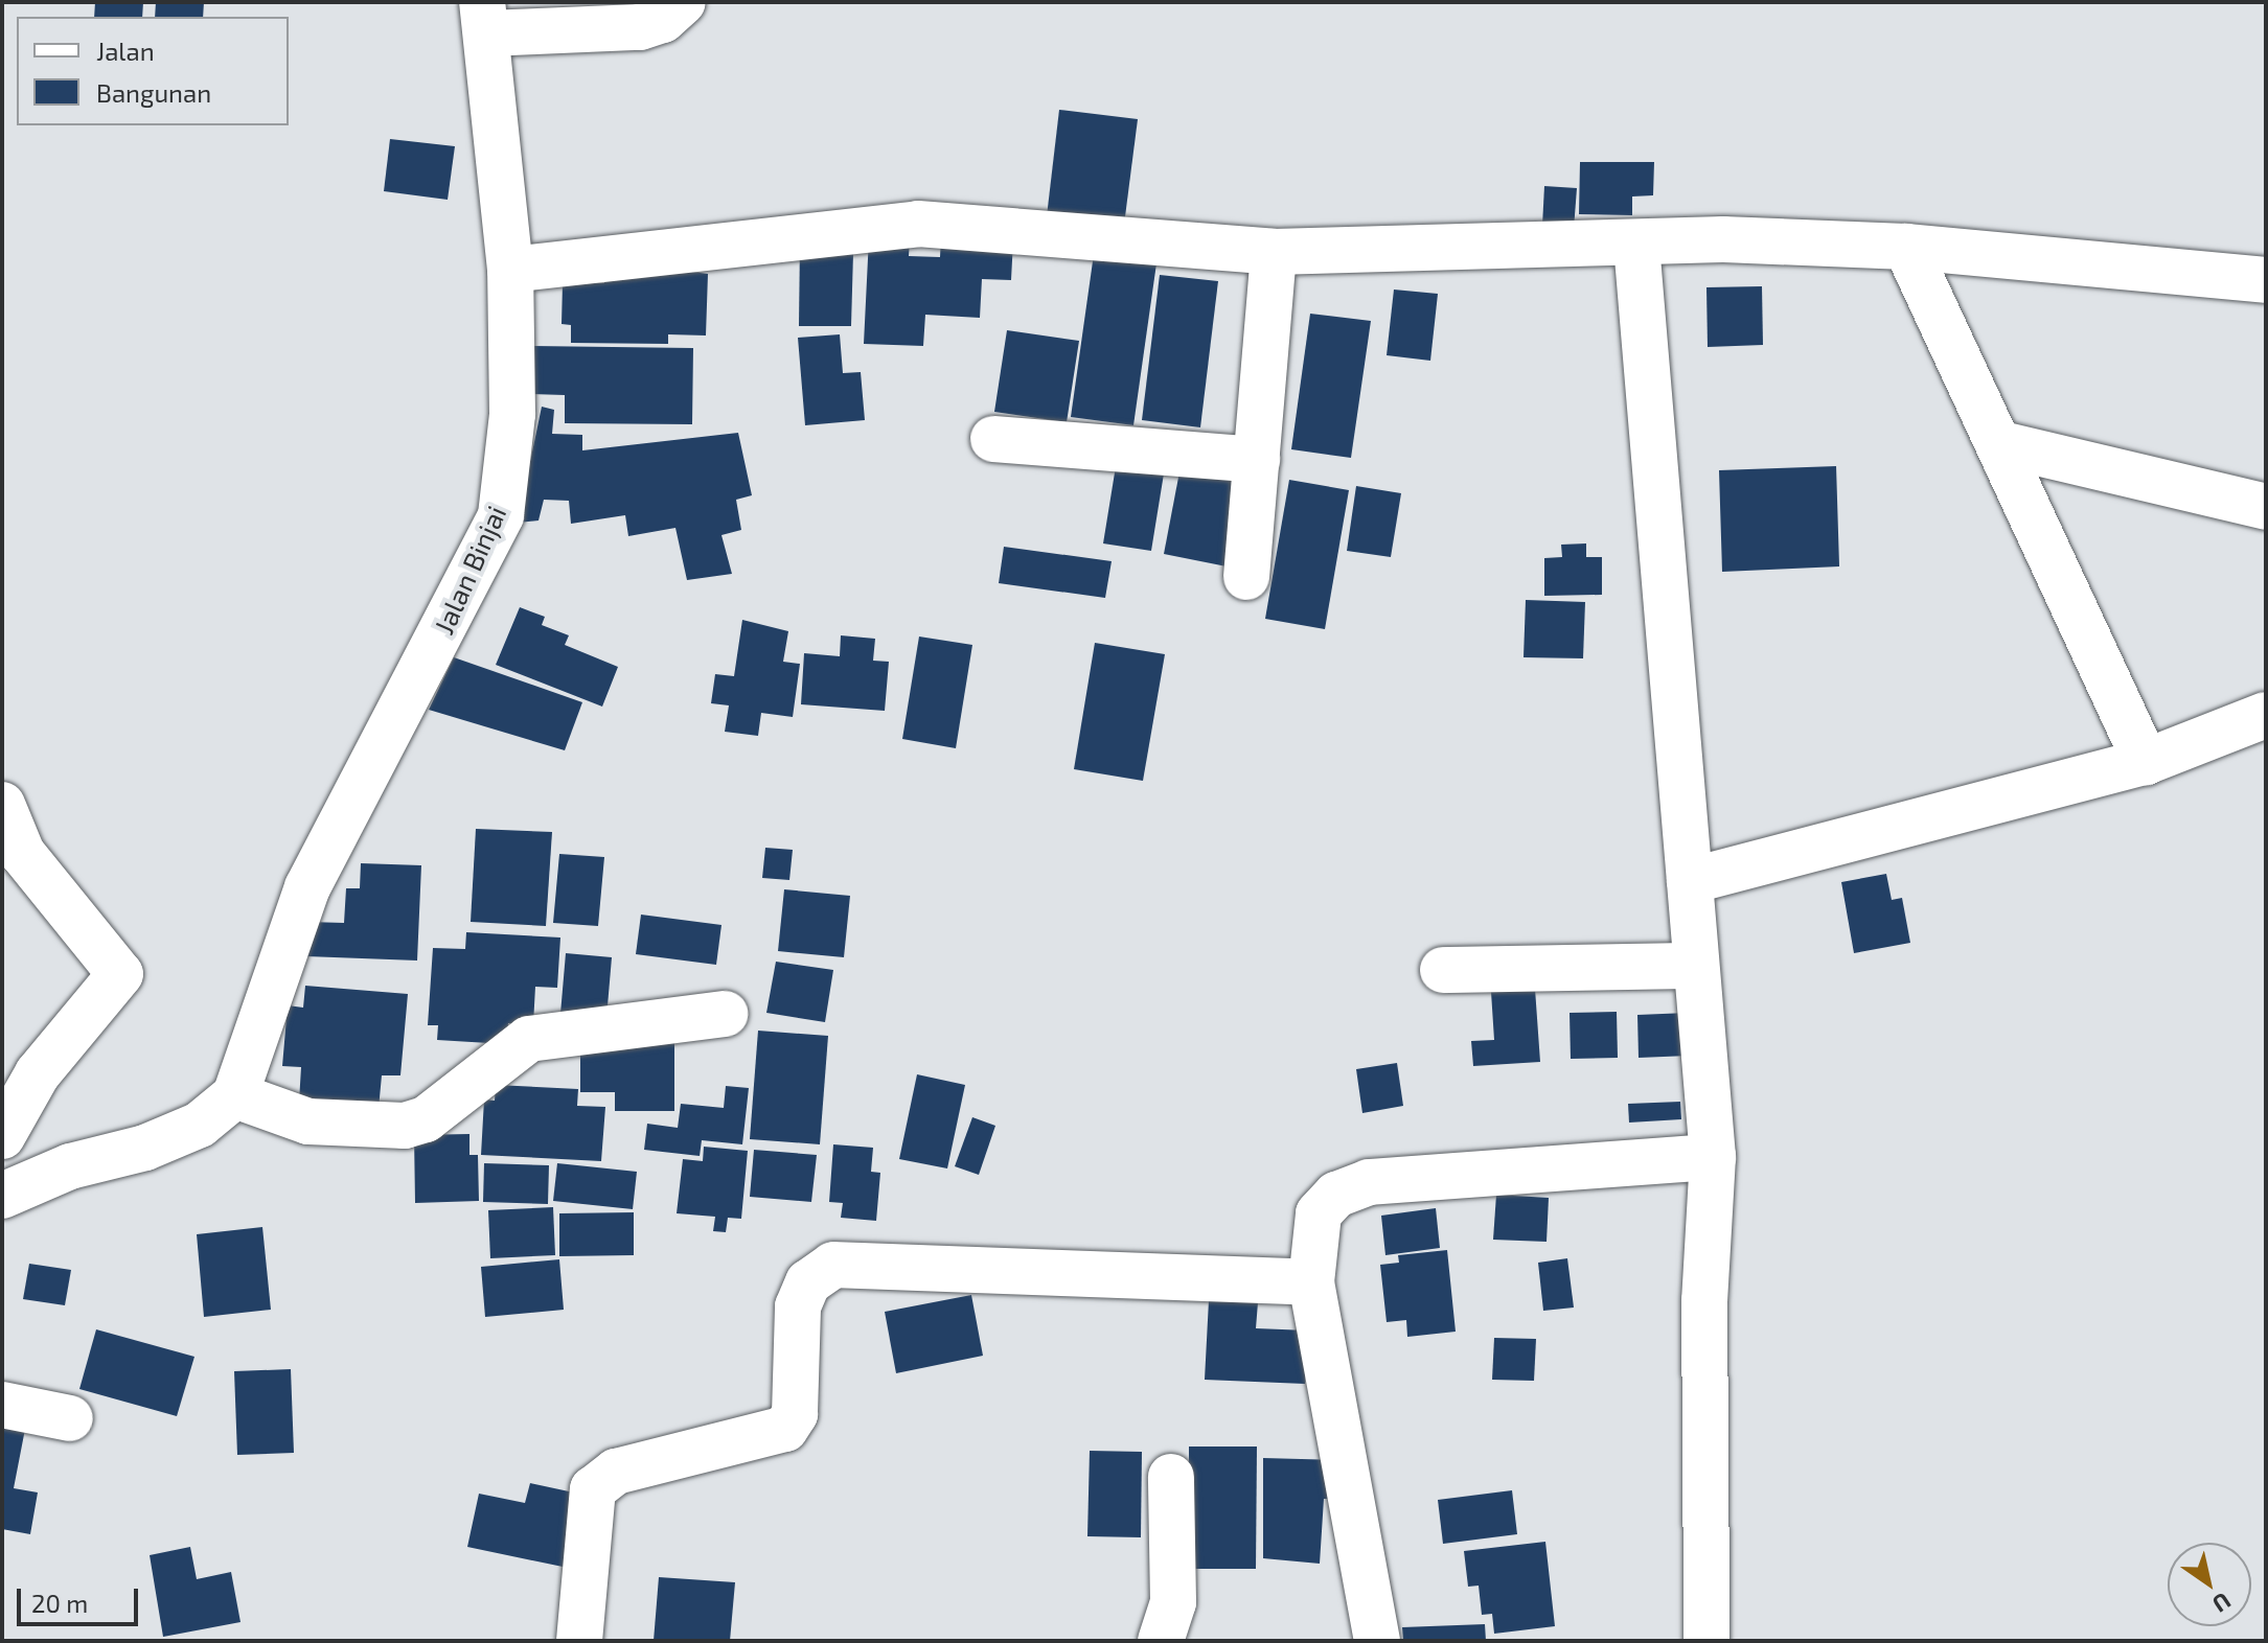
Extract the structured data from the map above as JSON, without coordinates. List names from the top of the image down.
{
  "streets": {
    "street": ["Jalan Binjai"]
  },
  "legend": ["Jalan", "Bangunan"],
  "scale_bar": "20 m",
  "north": "bottom right"
}
